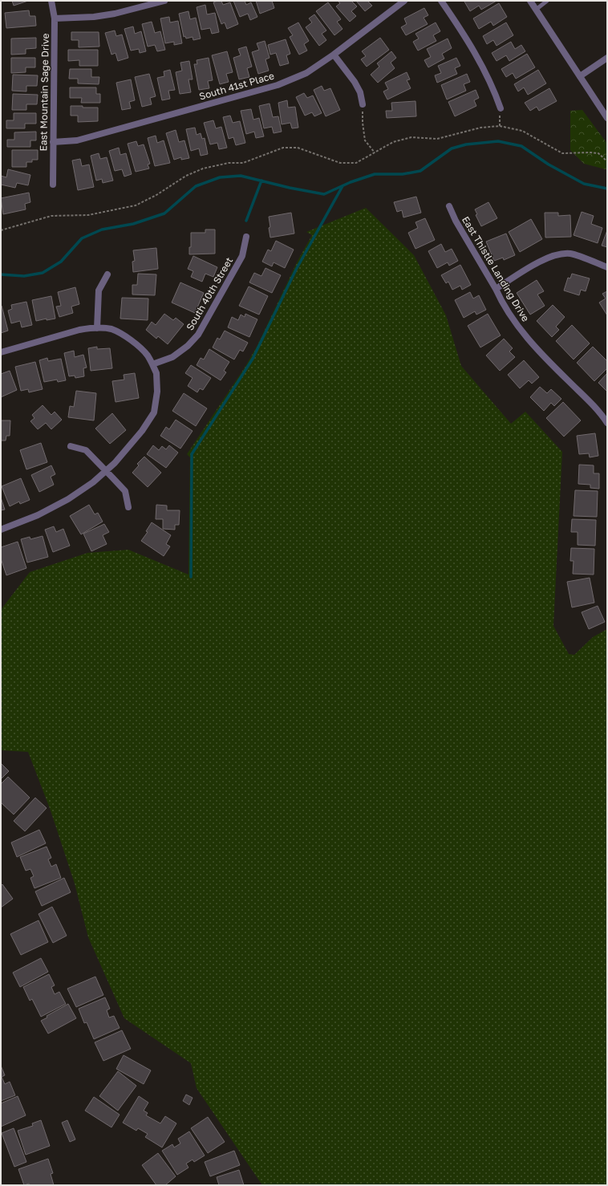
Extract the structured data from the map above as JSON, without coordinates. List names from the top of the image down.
{
  "streets": {
    "street": [
      "South 41st Place",
      "East Mountain Sage Drive",
      "East Thistle Landing Drive",
      "South 40th Street"
    ]
  },
  "crossings": [
    ["South 41st Place", "East Mountain Sage Drive"]
  ]
}
